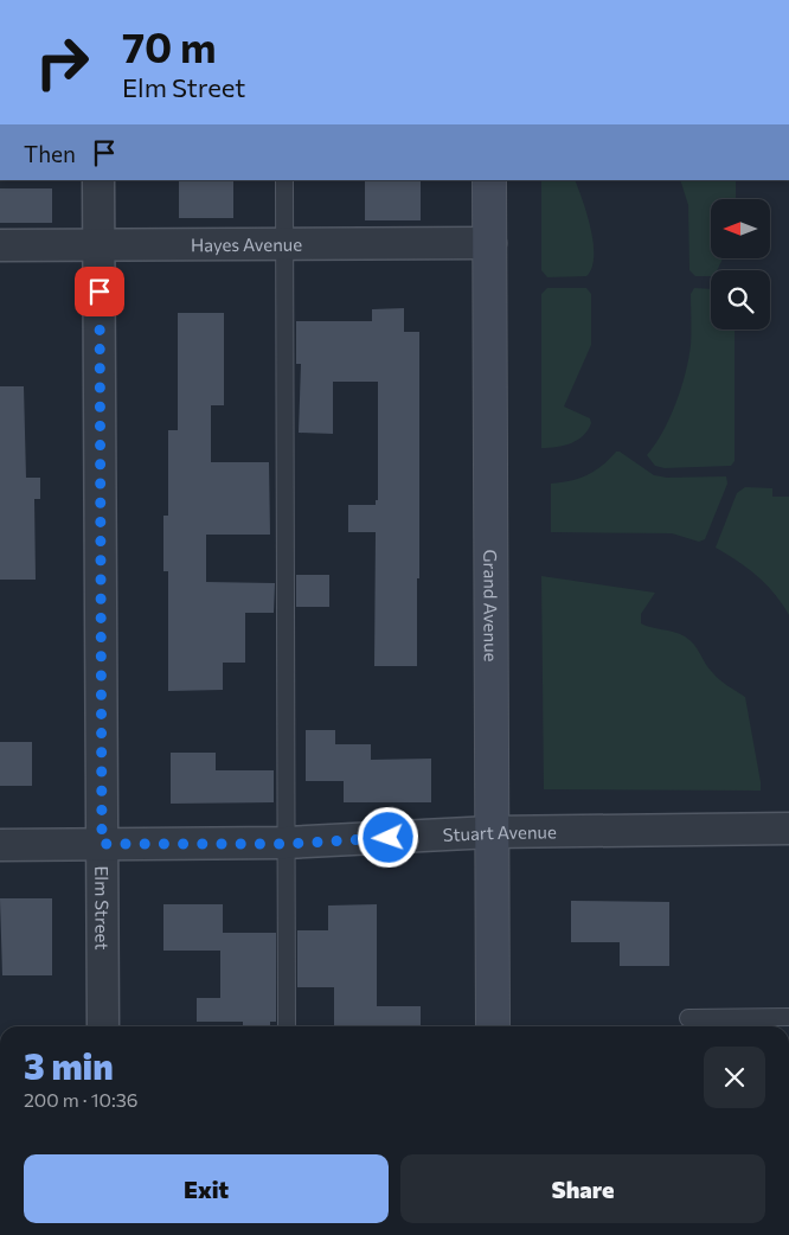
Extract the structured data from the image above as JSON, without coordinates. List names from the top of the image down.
{
  "streets": {
    "main road": ["Grand Avenue"],
    "street": ["Hayes Avenue", "Stuart Avenue", "Elm Street"]
  },
  "crossings": [
    ["Hayes Avenue", "Grand Avenue"],
    ["Hayes Avenue", "Elm Street"],
    ["Grand Avenue", "Stuart Avenue"],
    ["Stuart Avenue", "Elm Street"]
  ],
  "north": "left",
  "page": {
    "turn": ["70 m", "Elm Street"],
    "then": "Then",
    "heading": ["3 min", "200 m · 10:36"],
    "buttons": ["Exit", "Share"]
  }
}
